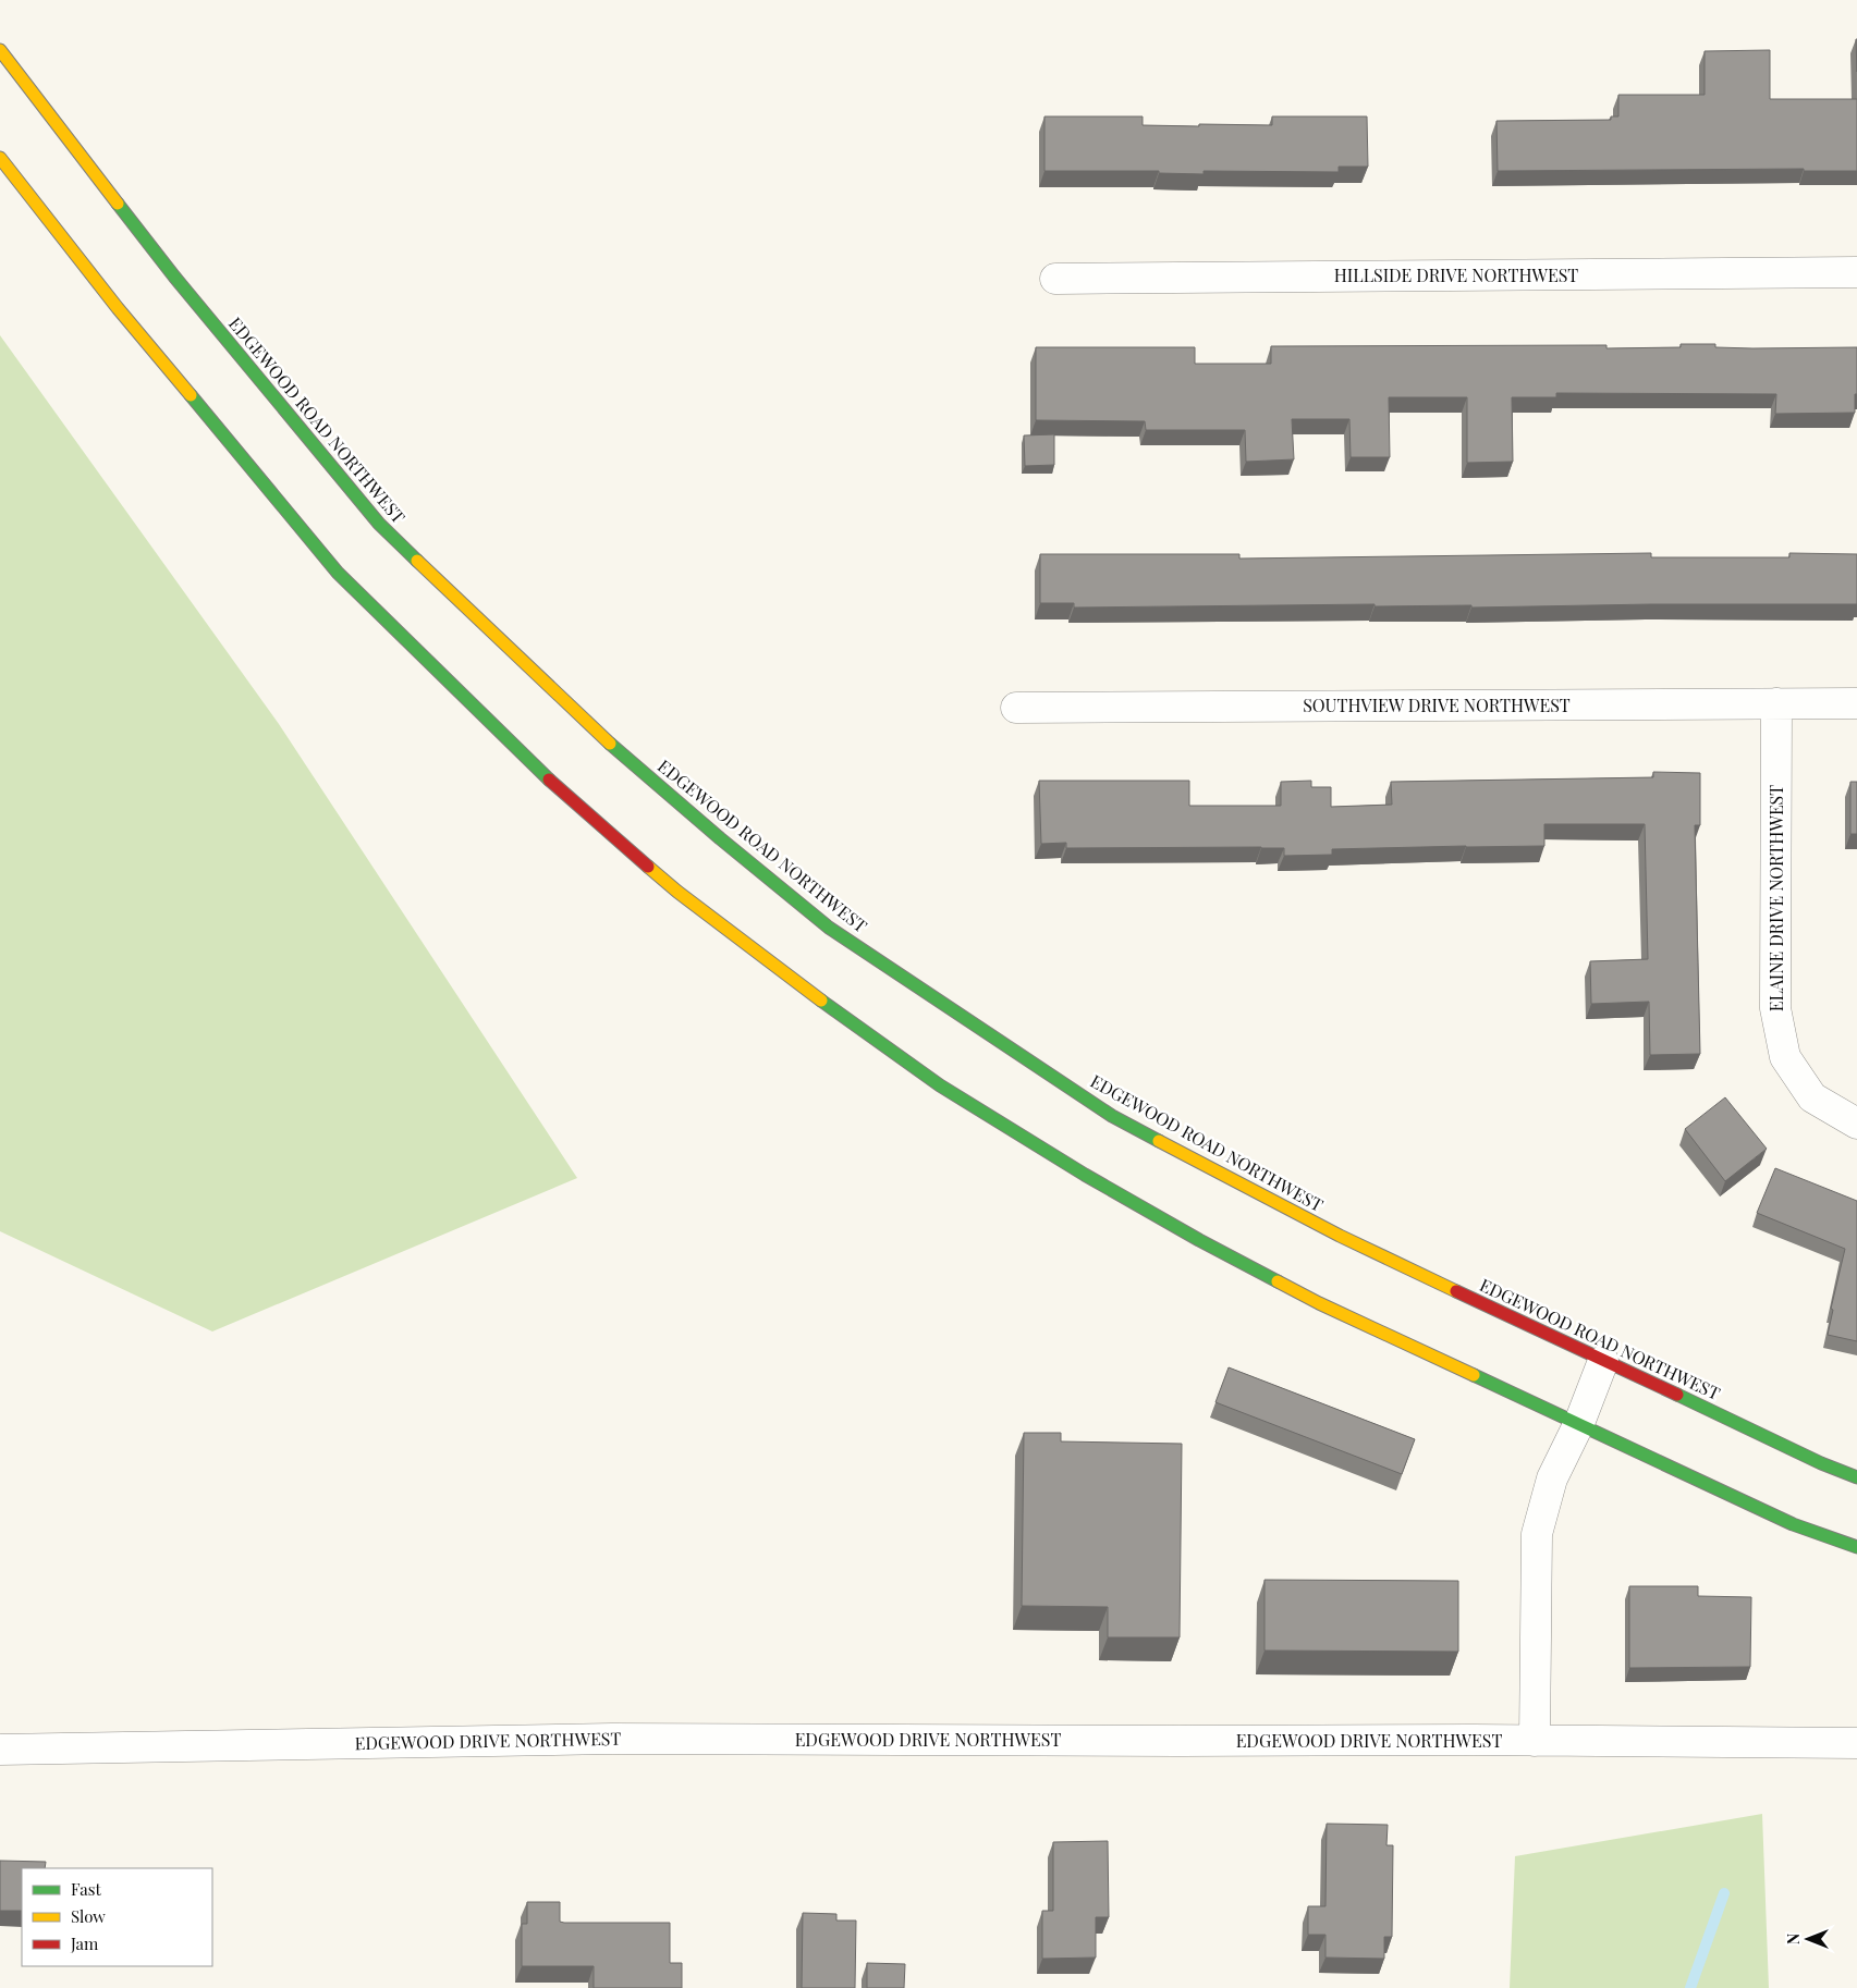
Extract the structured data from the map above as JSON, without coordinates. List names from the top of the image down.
{
  "streets": {
    "main road": ["EDGEWOOD ROAD NORTHWEST"],
    "street": [
      "HILLSIDE DRIVE NORTHWEST",
      "SOUTHVIEW DRIVE NORTHWEST",
      "ELAINE DRIVE NORTHWEST",
      "EDGEWOOD DRIVE NORTHWEST"
    ]
  },
  "crossings": [
    ["SOUTHVIEW DRIVE NORTHWEST", "ELAINE DRIVE NORTHWEST"]
  ],
  "legend": ["Fast", "Slow", "Jam"],
  "north": "left"
}
